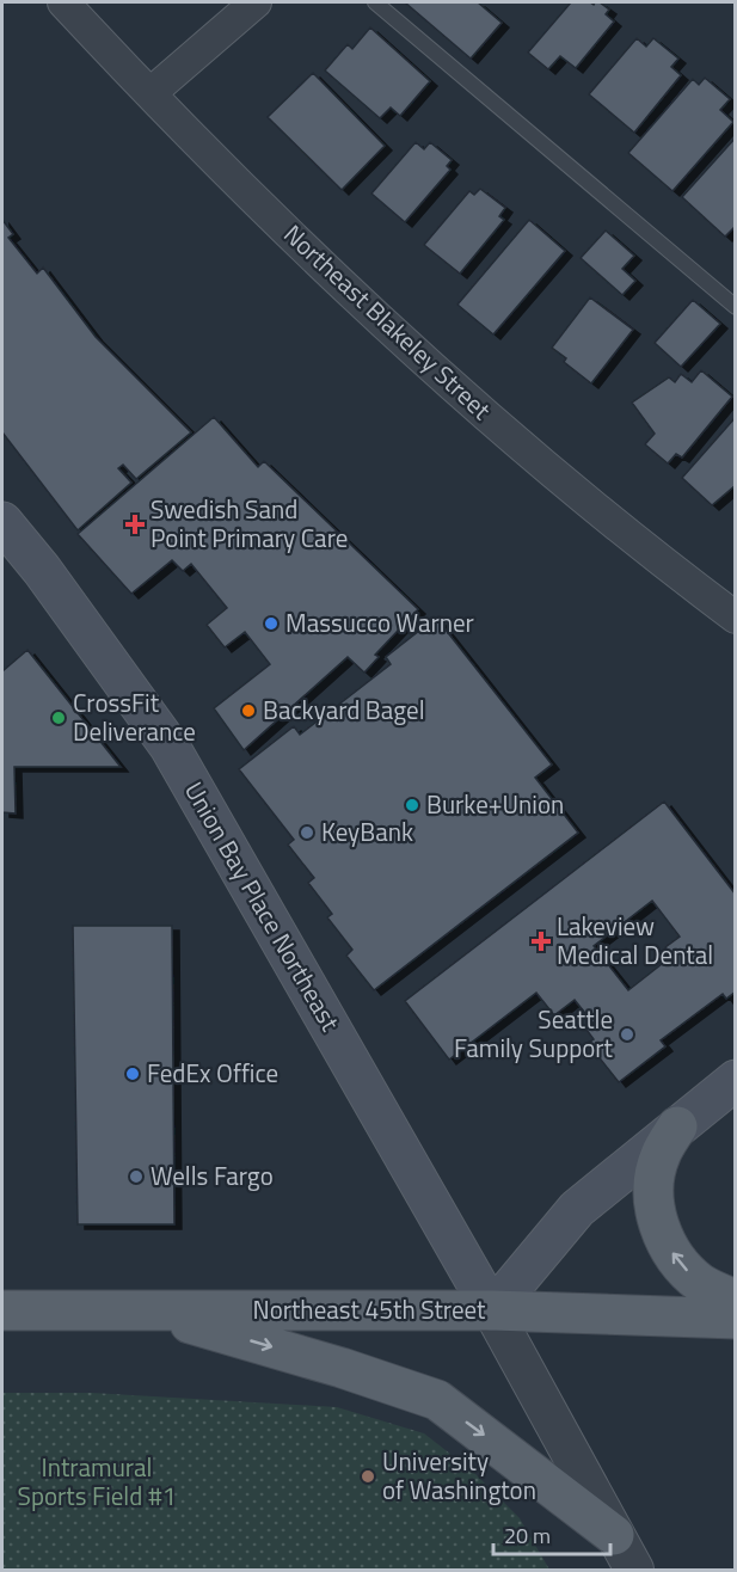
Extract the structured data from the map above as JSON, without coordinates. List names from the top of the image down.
{
  "streets": {
    "main road": ["Union Bay Place Northeast", "Northeast 45th Street"],
    "street": ["Northeast Blakeley Street"]
  },
  "crossings": [
    ["Union Bay Place Northeast", "Northeast 45th Street"]
  ],
  "parks": ["Intramural Sports Field #1"],
  "places": {
    "health": ["Swedish Sand Point Primary Care", "Lakeview Medical Dental"],
    "other": [
      "Massucco Warner",
      "Backyard Bagel",
      "CrossFit Deliverance",
      "Burke+Union",
      "KeyBank",
      "Seattle Family Support",
      "FedEx Office",
      "Wells Fargo",
      "University of Washington"
    ]
  },
  "scale_bar": "20 m"
}
